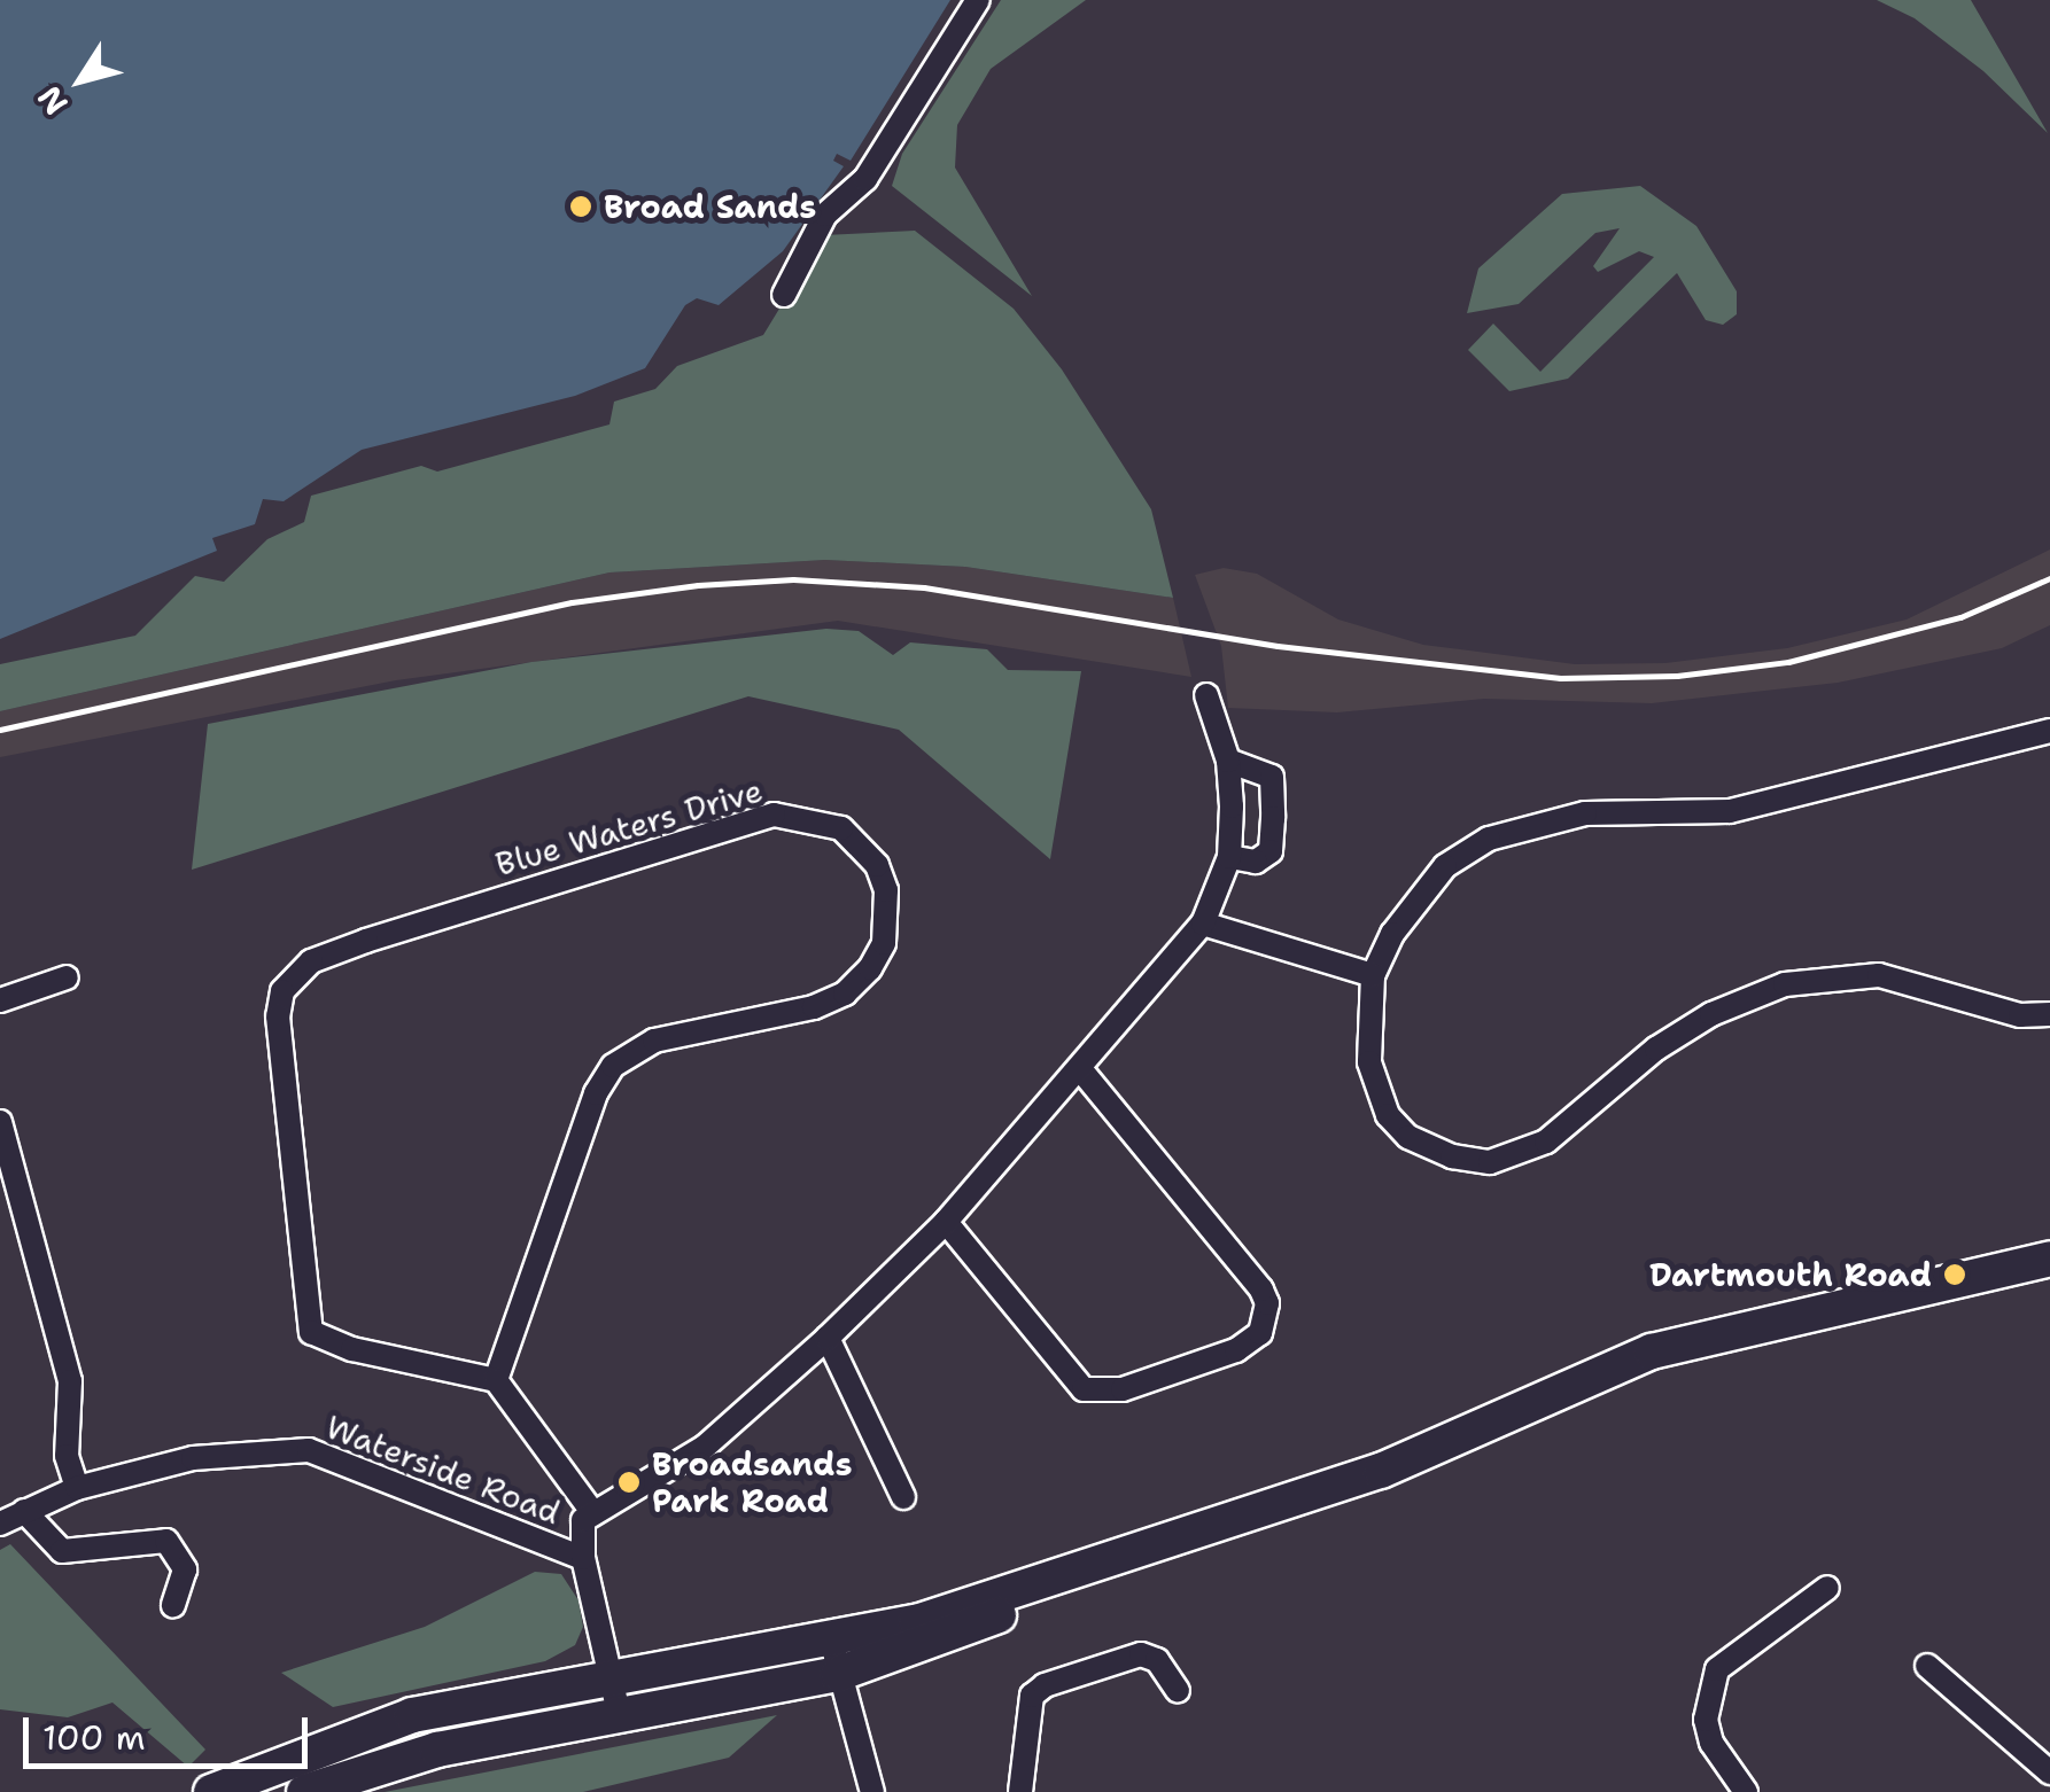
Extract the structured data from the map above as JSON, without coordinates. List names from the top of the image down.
{
  "streets": {
    "street": ["Blue Waters Drive", "Waterside Road"]
  },
  "places": ["Broad Sands", "Dartmouth Road", "Broadsands Park Road"],
  "scale_bar": "100 m",
  "north": "bottom left"
}
